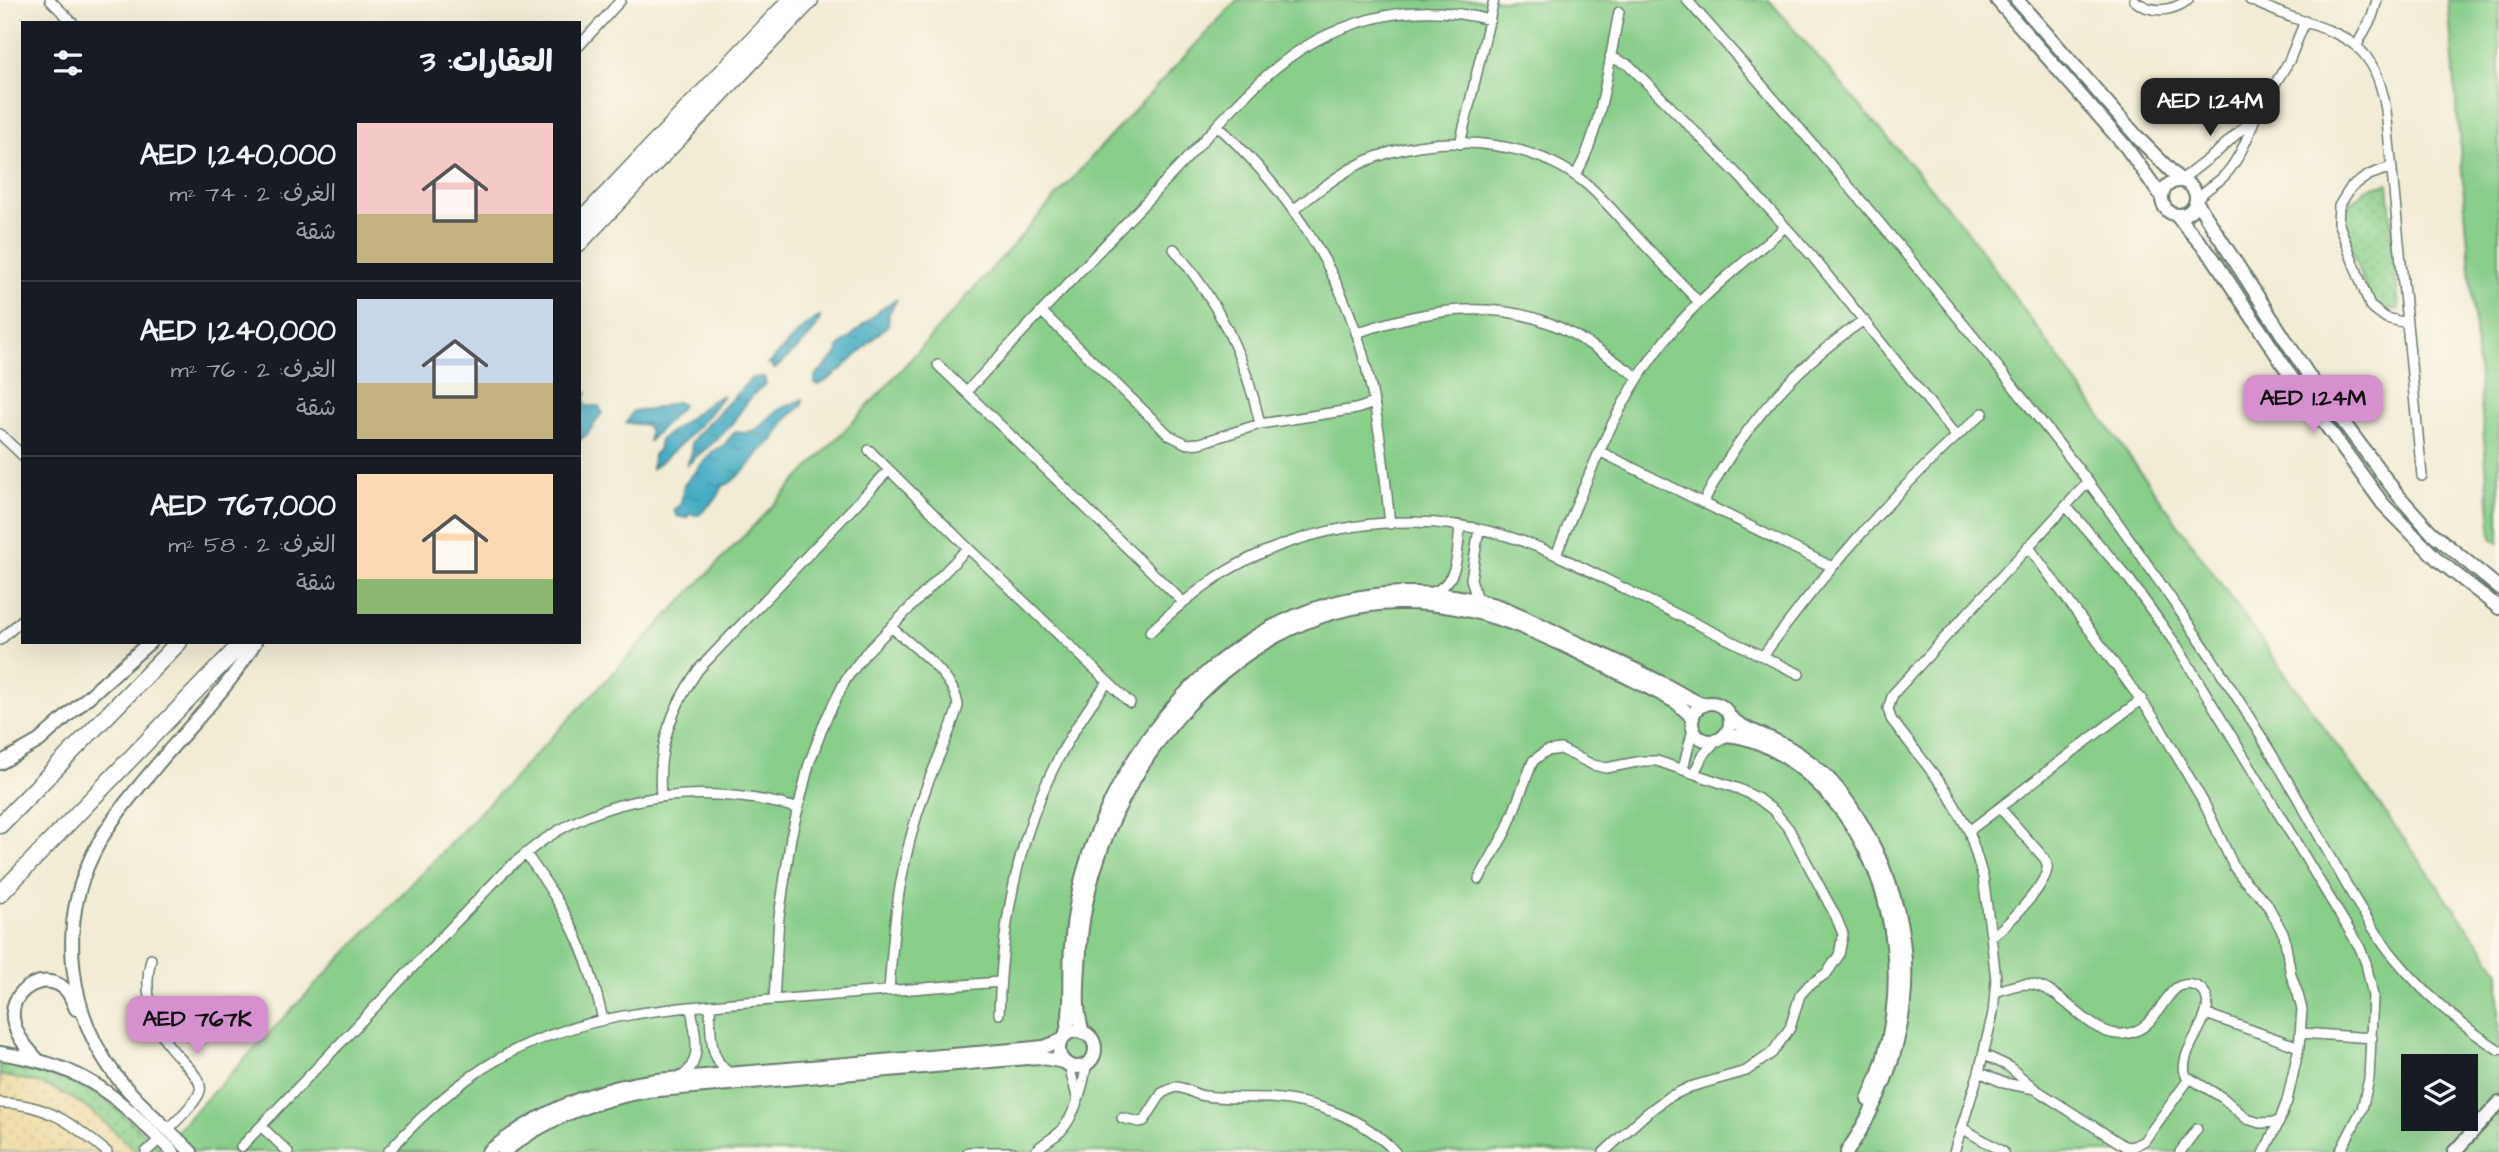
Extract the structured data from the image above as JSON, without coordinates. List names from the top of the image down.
{
  "page": {
    "heading": "العقارات: 3",
    "price": ["AED 1.24M", "AED 1.24M", "AED 767K"],
    "list": [
      {
        "name": "AED 1,240,000",
        "note": "الغرف: 2 · 74 m² · شقة"
      },
      {
        "name": "AED 1,240,000",
        "note": "الغرف: 2 · 76 m² · شقة"
      },
      {
        "name": "AED 767,000",
        "note": "الغرف: 2 · 58 m² · شقة"
      }
    ]
  }
}
